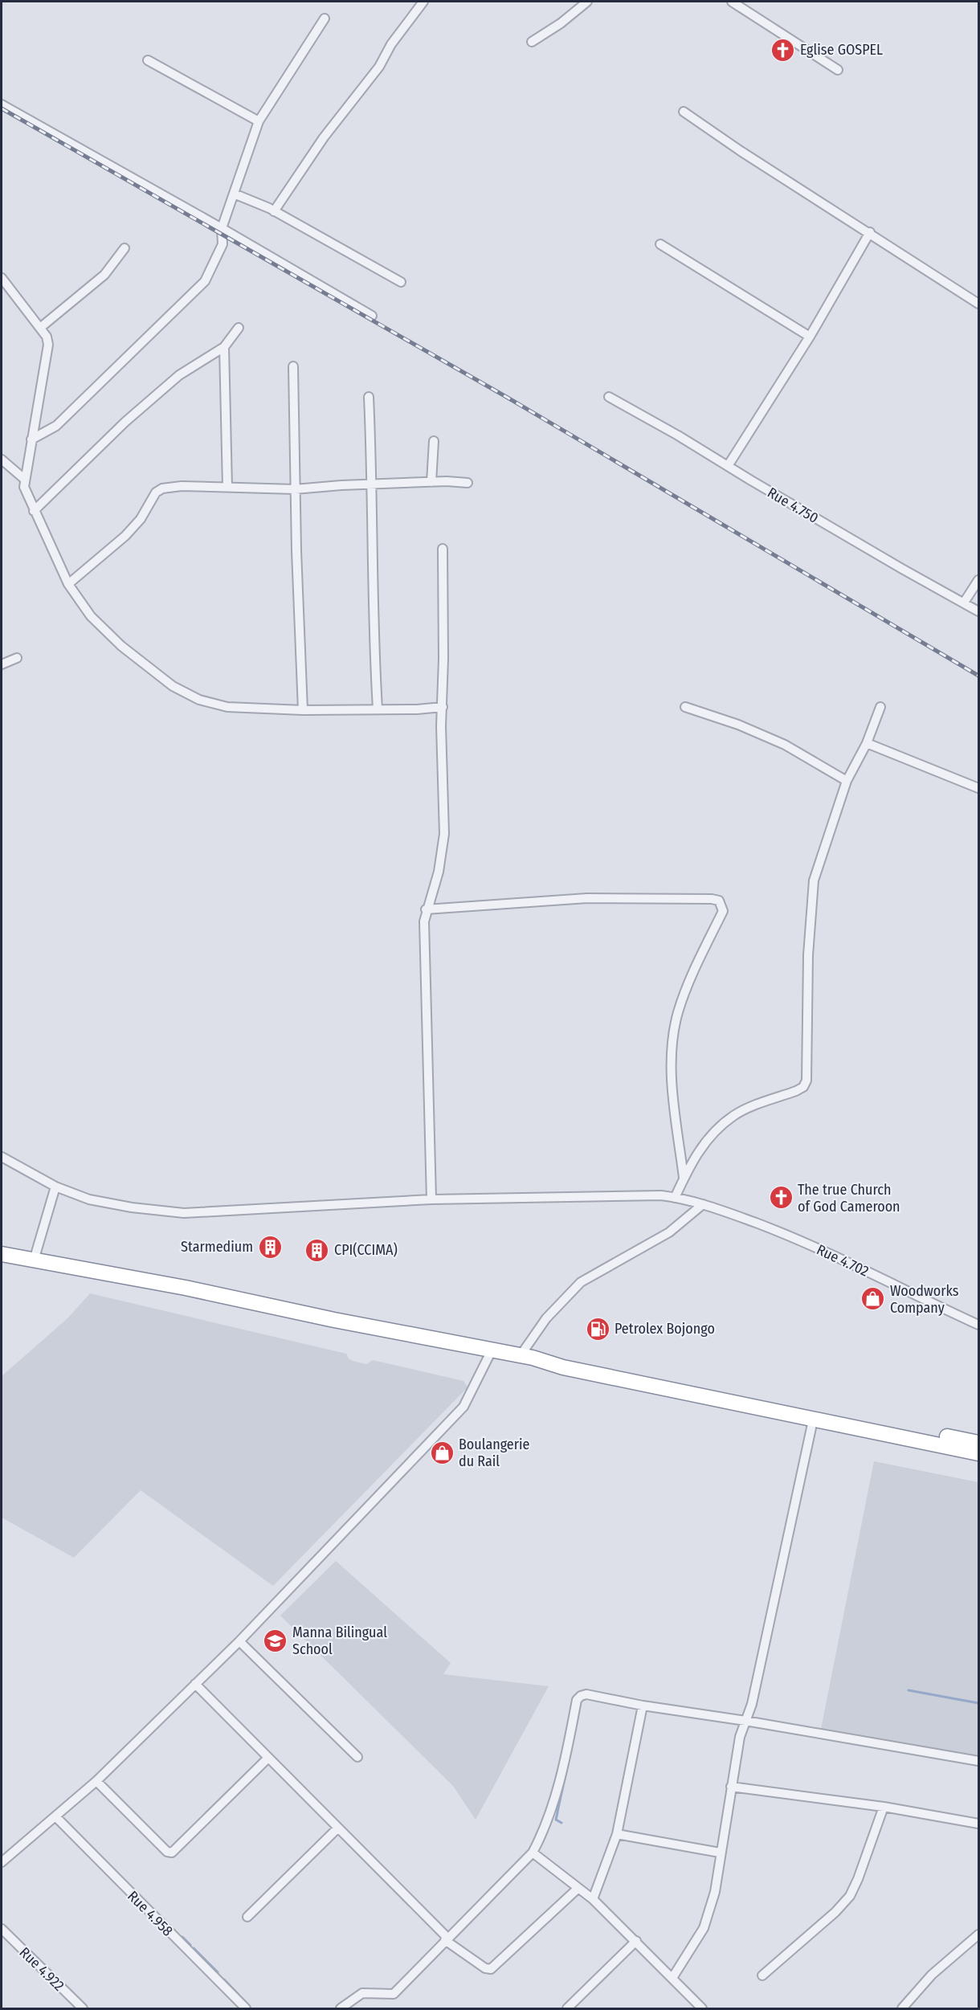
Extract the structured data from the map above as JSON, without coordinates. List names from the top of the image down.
{
  "streets": {
    "street": [
      "Rue 4.750",
      "Rue 4.702",
      "Rue 4.958",
      "Rue 4.922"
    ]
  },
  "places": {
    "church": ["Eglise GOSPEL", "The true Church of God Cameroon"],
    "building": ["Starmedium", "CPI(CCIMA)"],
    "shop": ["Woodworks Company", "Boulangerie du Rail"],
    "fuel station": ["Petrolex Bojongo"],
    "school or university": ["Manna Bilingual School"]
  }
}
